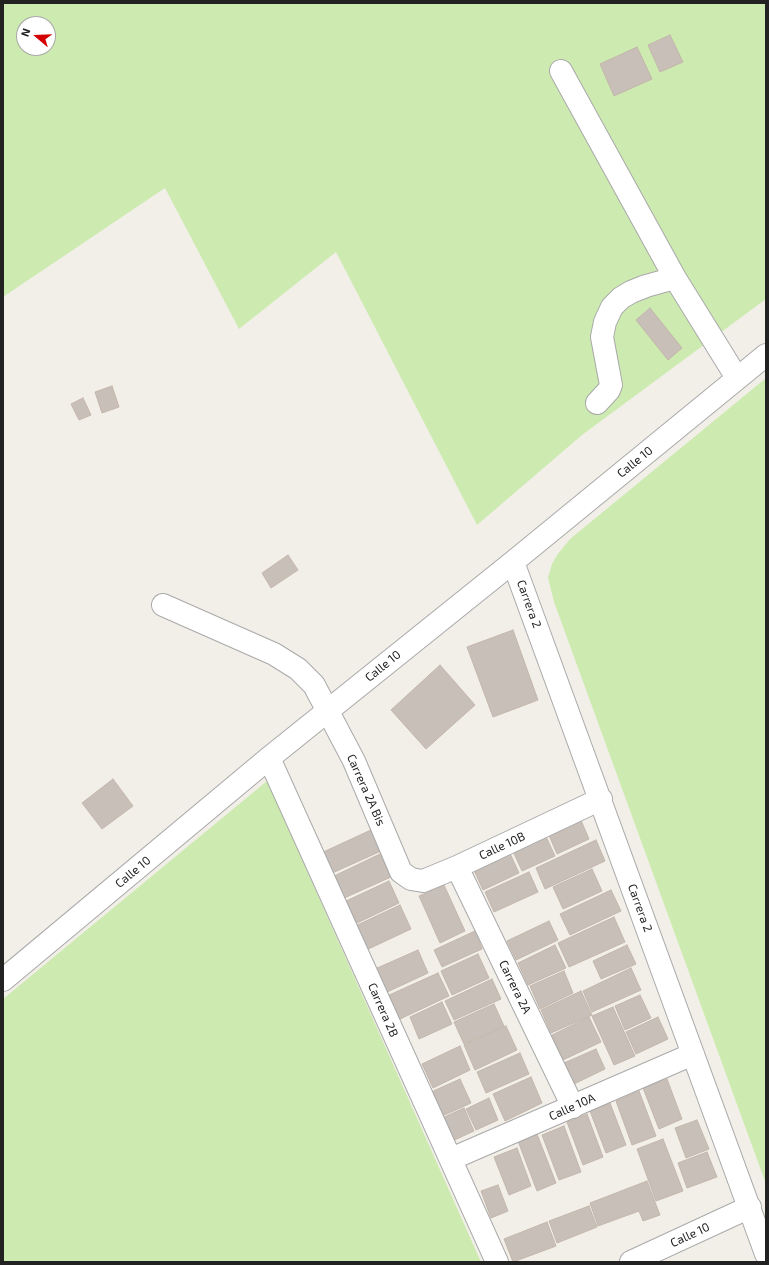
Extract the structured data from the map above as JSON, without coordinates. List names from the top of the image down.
{
  "streets": {
    "street": [
      "Calle 10",
      "Carrera 2",
      "Carrera 2A Bis",
      "Calle 10B",
      "Carrera 2A",
      "Carrera 2B",
      "Calle 10A"
    ]
  },
  "crossings": [
    ["Calle 10", "Carrera 2"],
    ["Calle 10", "Carrera 2A Bis"],
    ["Calle 10", "Carrera 2B"],
    ["Carrera 2", "Calle 10B"],
    ["Carrera 2", "Calle 10A"],
    ["Carrera 2A Bis", "Calle 10B"],
    ["Calle 10B", "Carrera 2A"],
    ["Carrera 2A", "Calle 10A"],
    ["Carrera 2B", "Calle 10A"]
  ],
  "north": "left"
}
